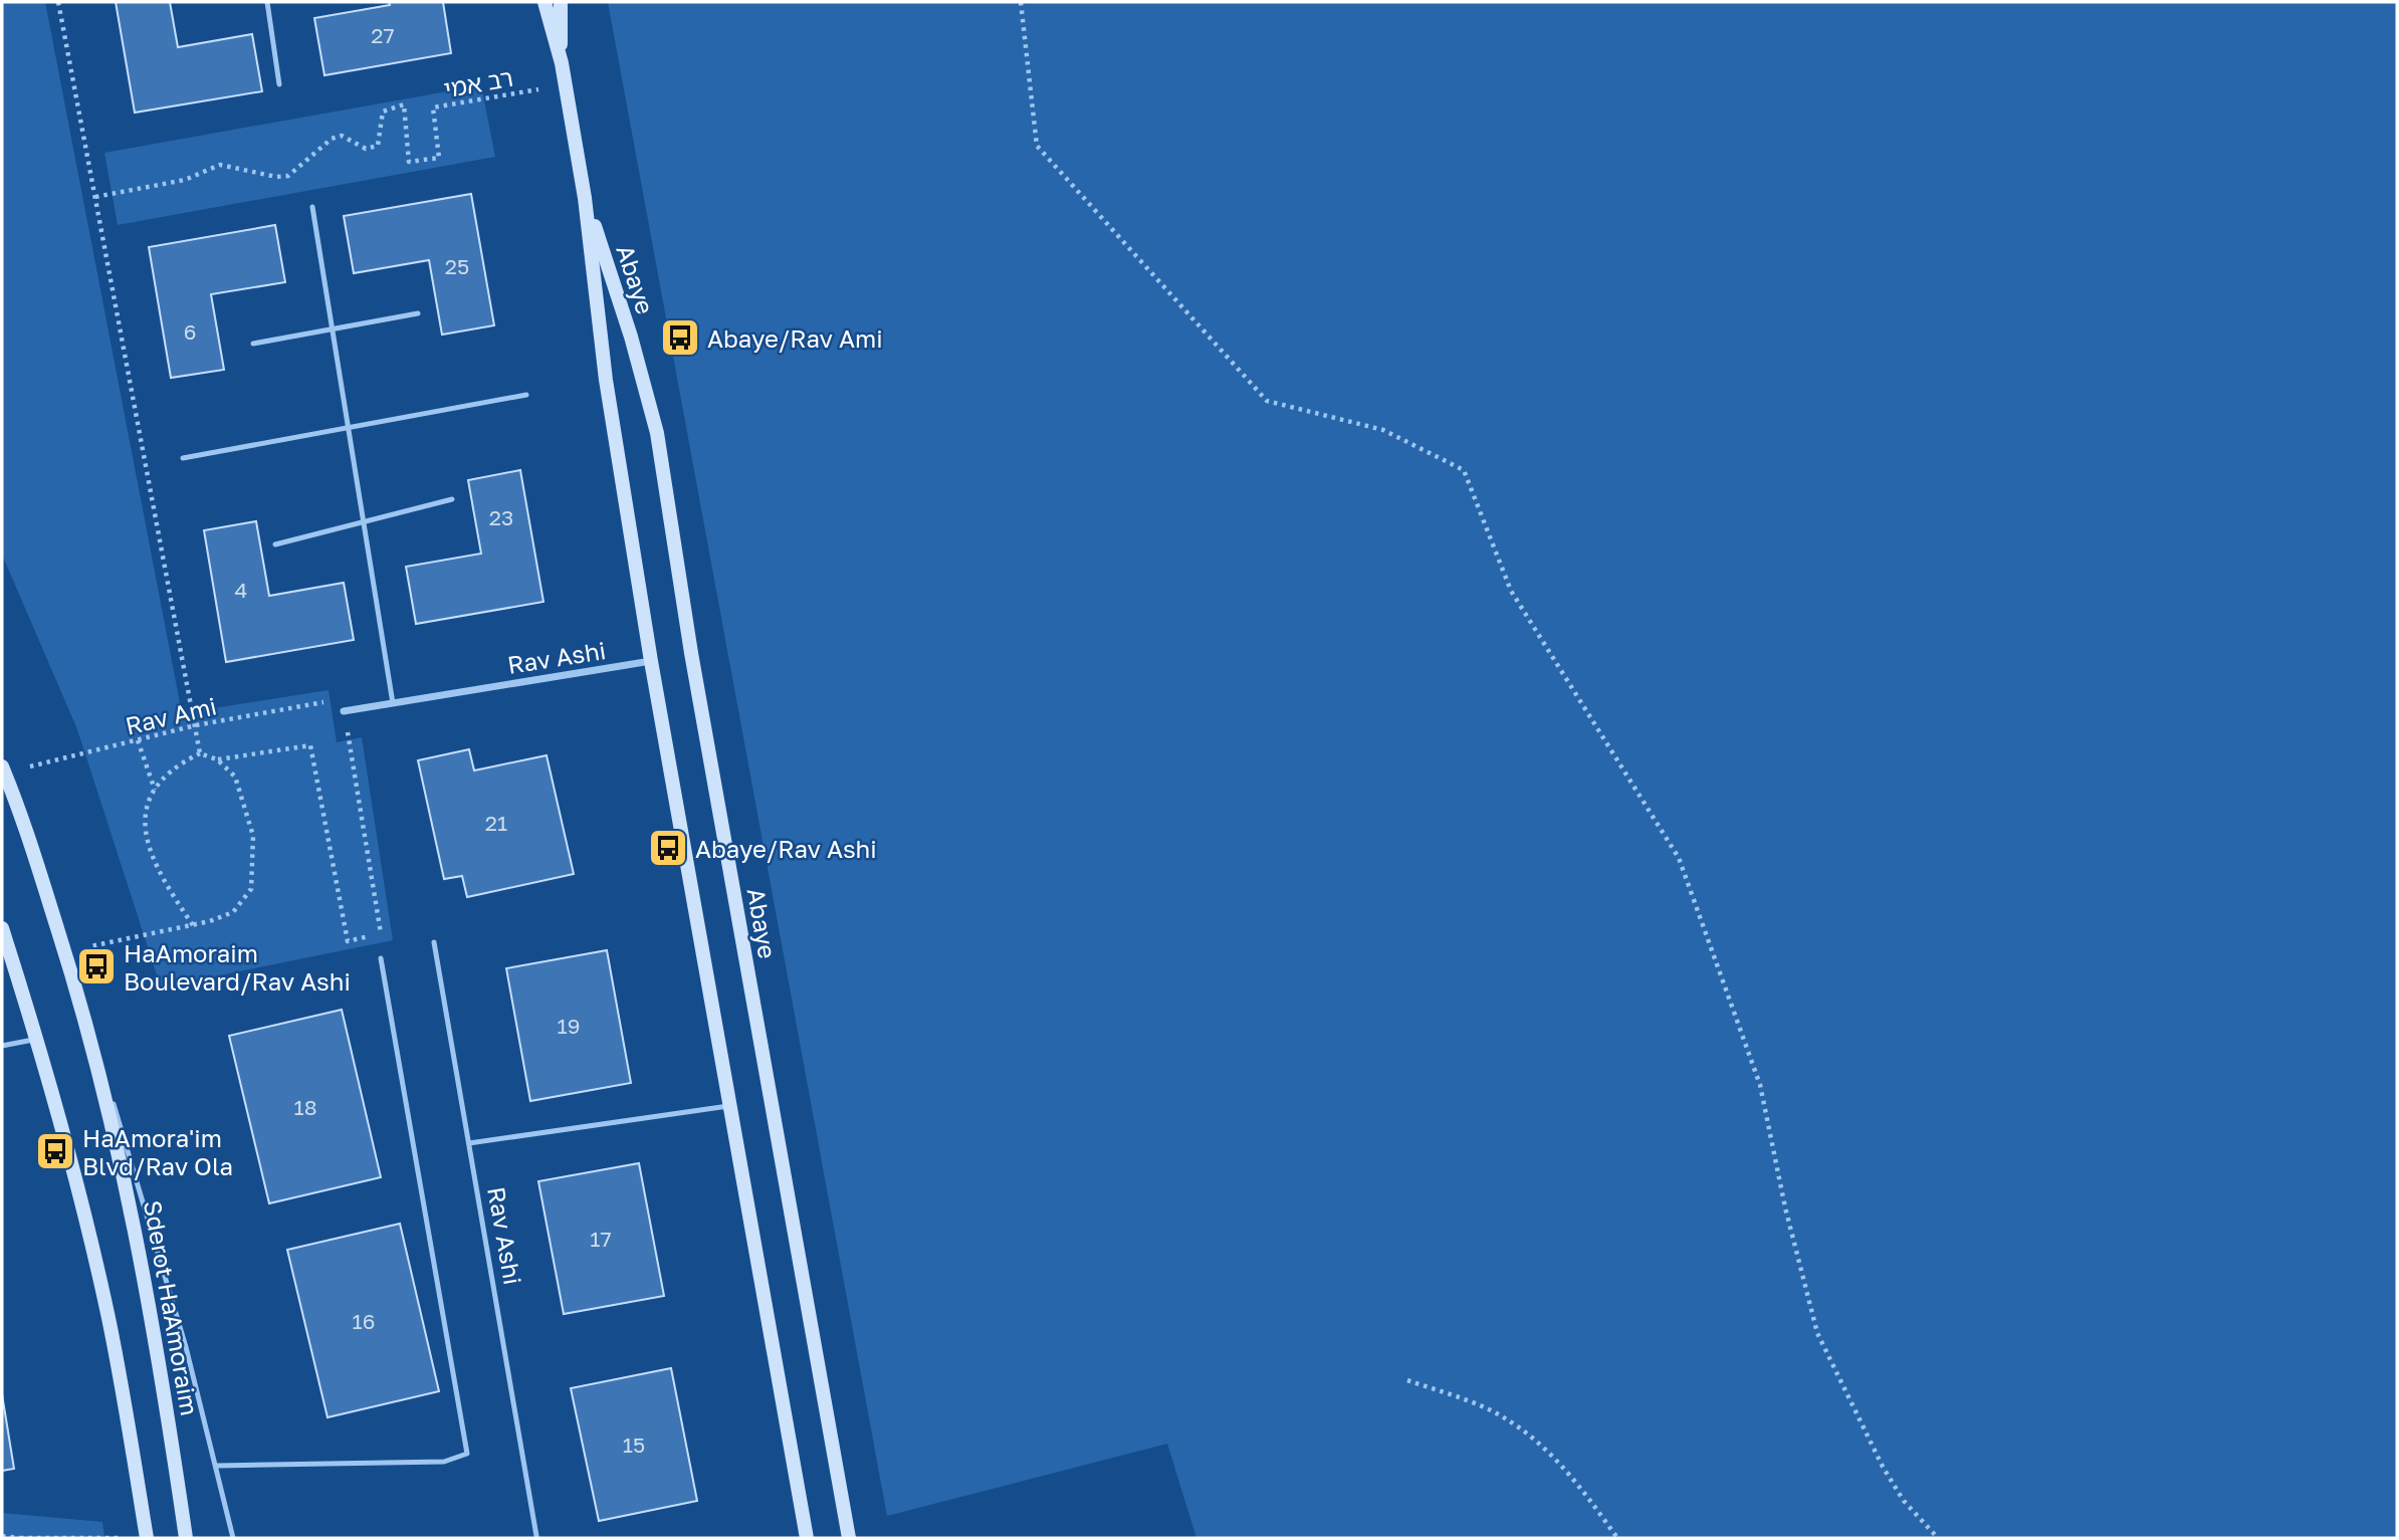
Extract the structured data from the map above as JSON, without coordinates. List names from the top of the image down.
{
  "streets": {
    "street": ["Abaye", "Rav Ashi", "Sderot HaAmoraim"],
    "path": ["רב אמי", "Rav Ami"]
  },
  "crossings": [
    ["רב אמי", "Abaye"],
    ["Abaye", "Rav Ashi"],
    ["Rav Ashi", "Rav Ami"],
    ["Rav Ami", "Sderot HaAmoraim"]
  ],
  "places": {
    "bus stop": [
      "Abaye/Rav Ami",
      "Abaye/Rav Ashi",
      "HaAmoraim Boulevard/Rav Ashi",
      "HaAmora'im Blvd/Rav Ola"
    ]
  },
  "house_numbers": [
    "27",
    "25",
    "6",
    "23",
    "4",
    "21",
    "19",
    "18",
    "17",
    "16",
    "15"
  ]
}
